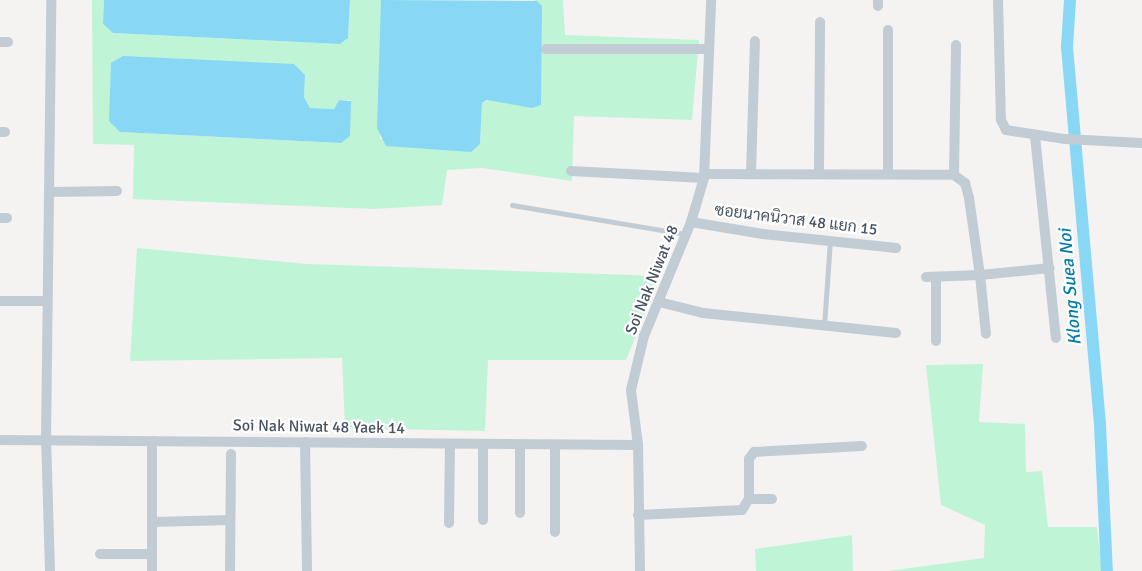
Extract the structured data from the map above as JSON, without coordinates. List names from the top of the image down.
{
  "streets": {
    "street": ["ซอยนาคนิวาส 48 แยก 15", "Soi Nak Niwat 48", "Soi Nak Niwat 48 Yaek 14"]
  },
  "crossings": [
    ["ซอยนาคนิวาส 48 แยก 15", "Soi Nak Niwat 48"],
    ["Soi Nak Niwat 48", "Soi Nak Niwat 48 Yaek 14"]
  ],
  "water": ["Klong Suea Noi"]
}
